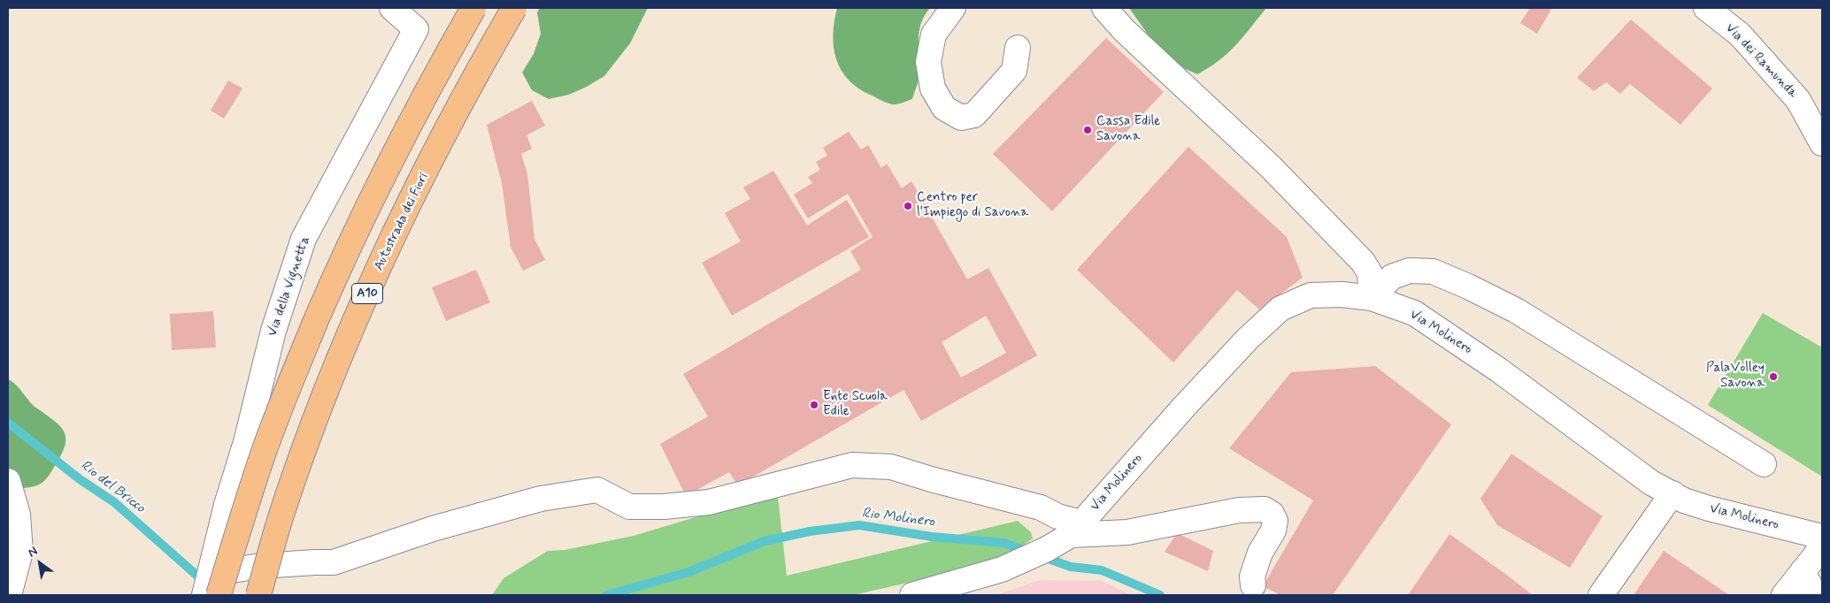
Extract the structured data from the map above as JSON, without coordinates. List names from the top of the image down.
{
  "streets": {
    "highway": ["Autostrada dei Fiori", "A10"],
    "street": ["Via dei Ramunda", "Via della Vignetta", "Via Molinero"]
  },
  "water": ["Rio del Bricco", "Rio Molinero"],
  "places": [
    "Cassa Edile Savona",
    "Centro per l'Impiego di Savona",
    "PalaVolley Savona",
    "Ente Scuola Edile"
  ],
  "north": "top left"
}
